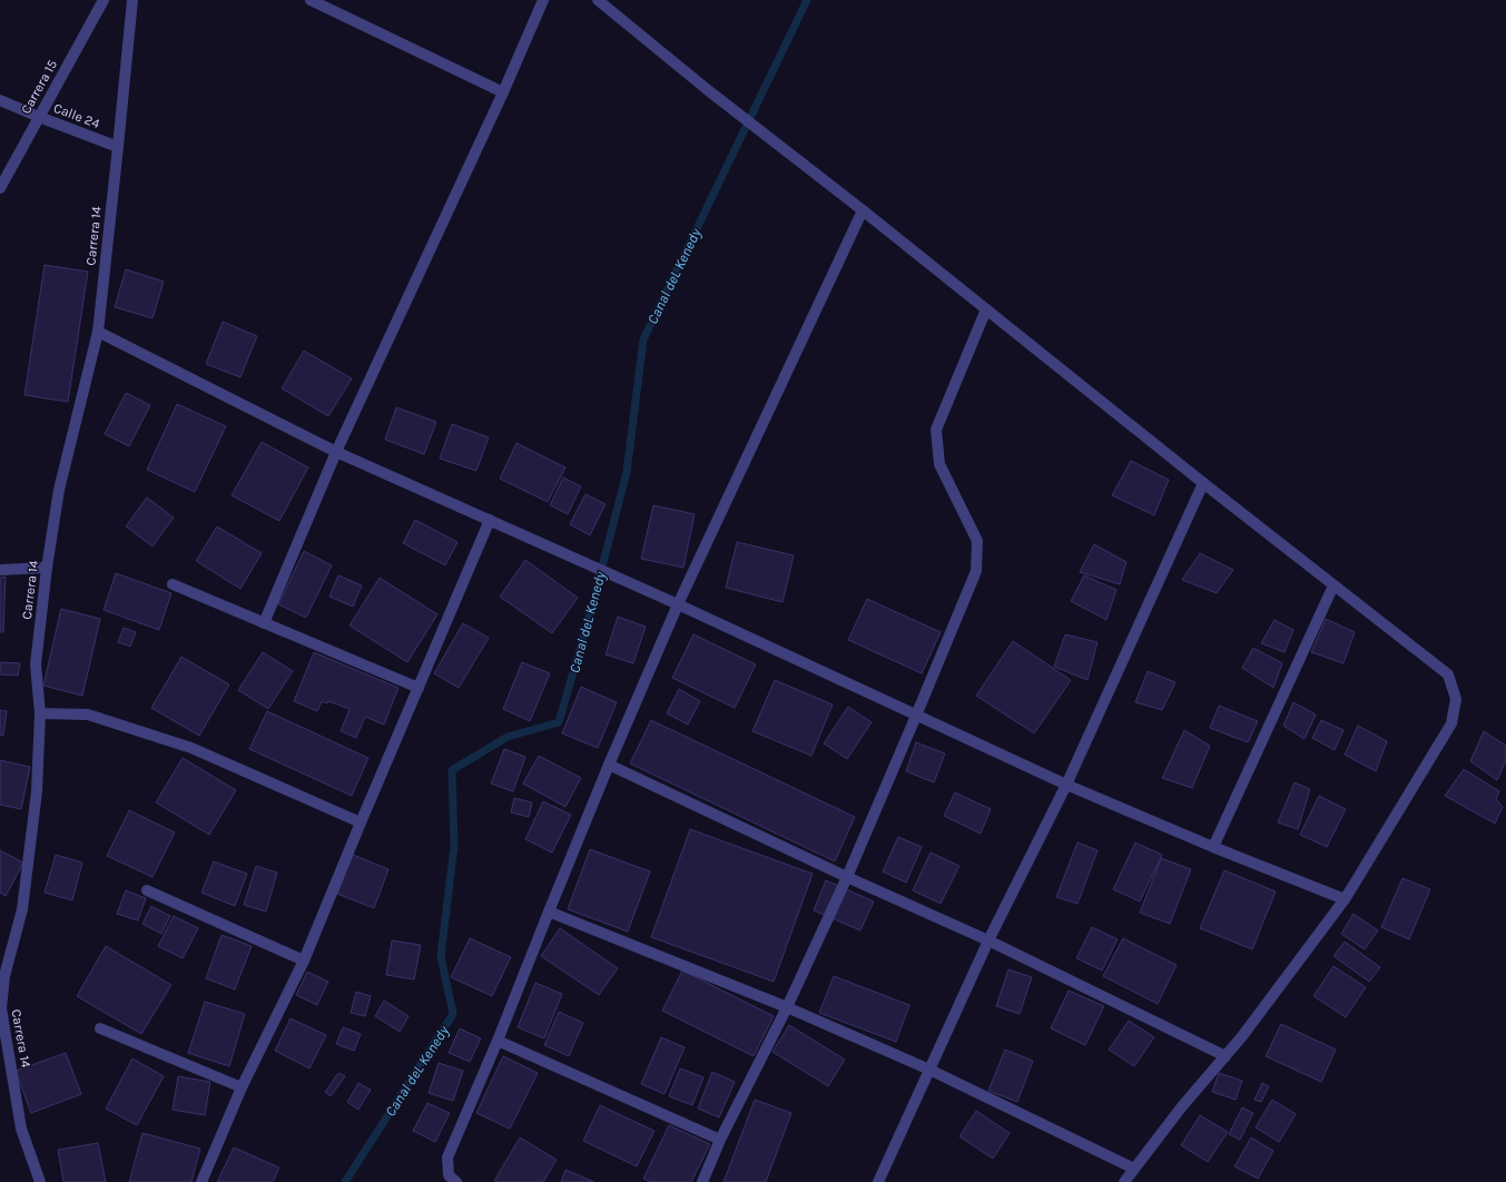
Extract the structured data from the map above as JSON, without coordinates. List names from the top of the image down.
{
  "streets": {
    "street": ["Carrera 15", "Calle 24", "Carrera 14"]
  },
  "crossings": [
    ["Carrera 15", "Calle 24"],
    ["Calle 24", "Carrera 14"]
  ],
  "water": ["Canal deL Kenedy"]
}
